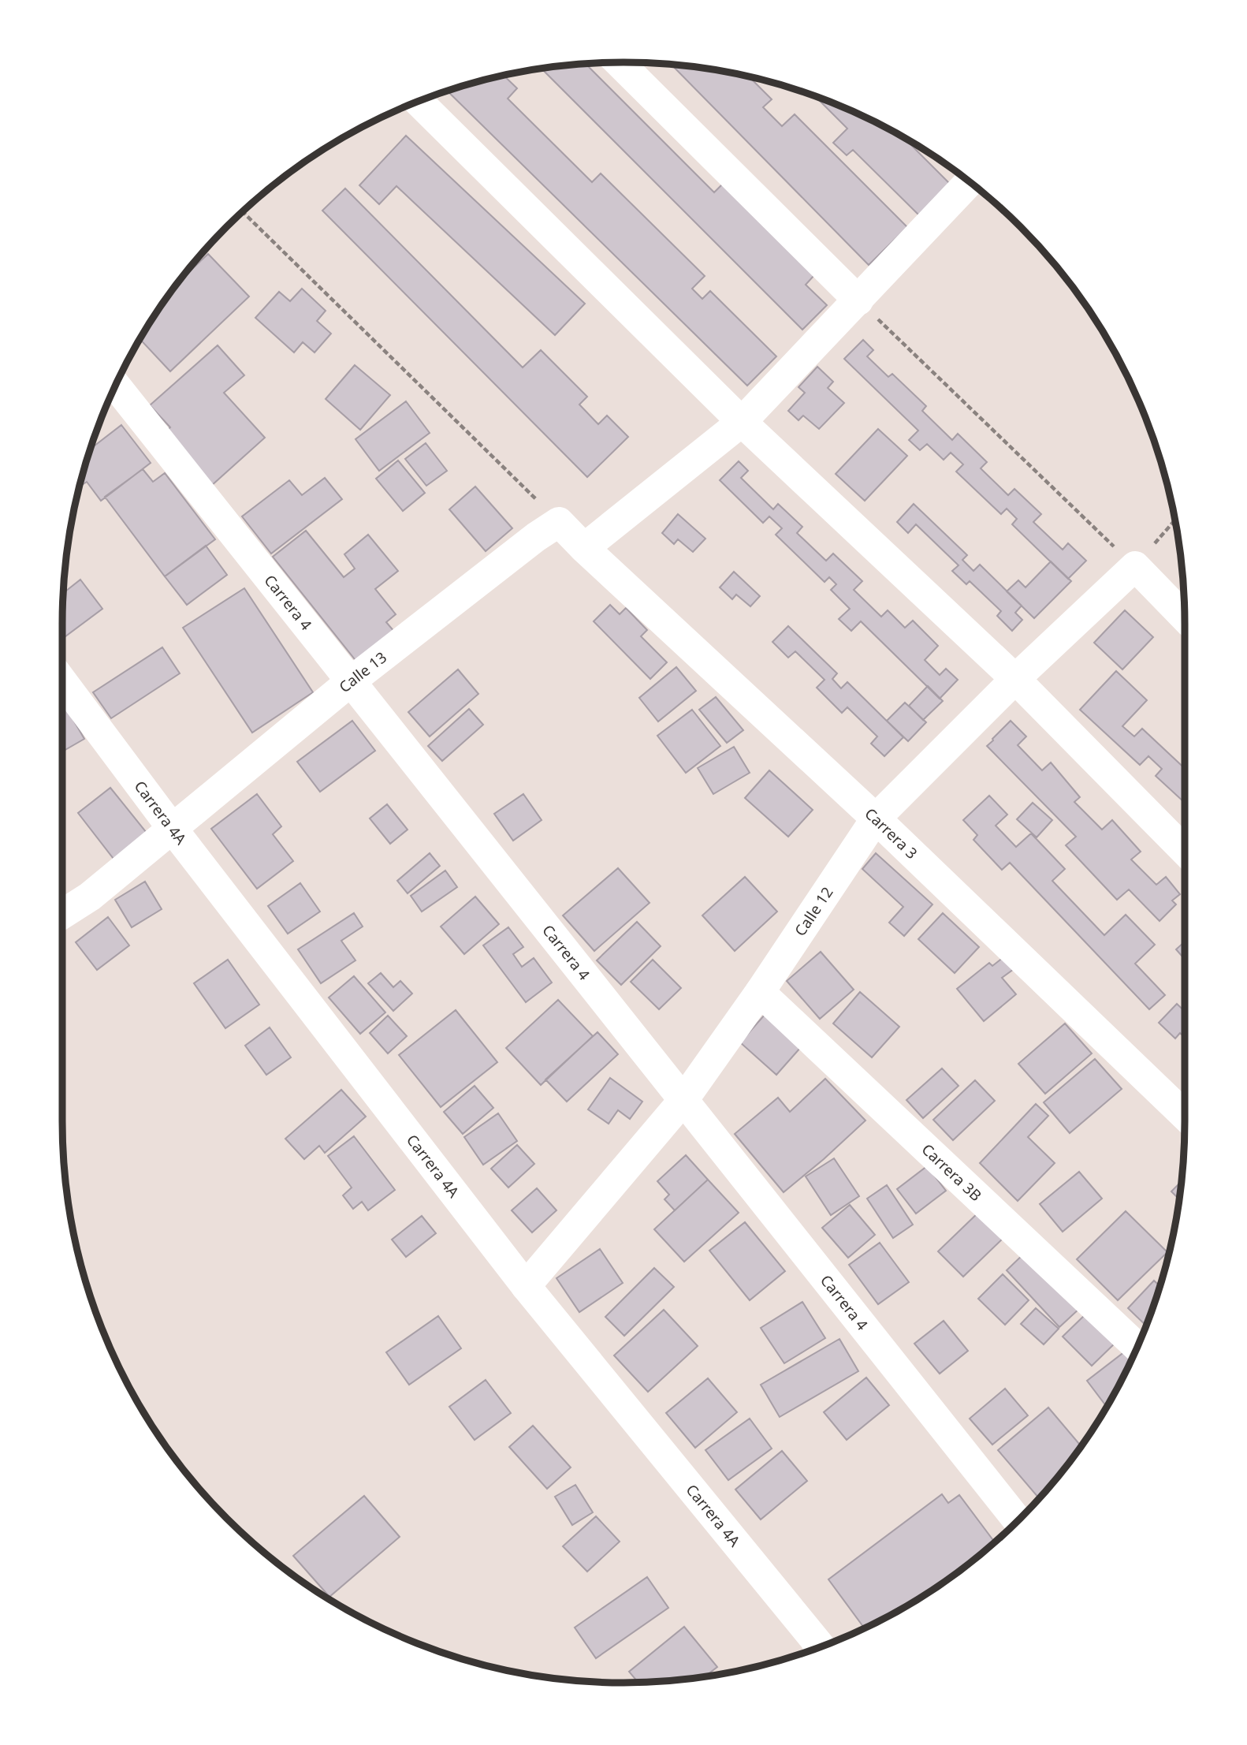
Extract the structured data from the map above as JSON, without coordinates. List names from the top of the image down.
{
  "streets": {
    "street": [
      "Carrera 4",
      "Calle 13",
      "Carrera 4A",
      "Carrera 3",
      "Calle 12",
      "Carrera 3B"
    ]
  },
  "crossings": [
    ["Carrera 4", "Calle 13"],
    ["Carrera 4", "Calle 12"],
    ["Calle 13", "Carrera 4A"],
    ["Calle 13", "Carrera 3"],
    ["Carrera 4A", "Calle 12"],
    ["Carrera 3", "Calle 12"],
    ["Calle 12", "Carrera 3B"]
  ]
}
